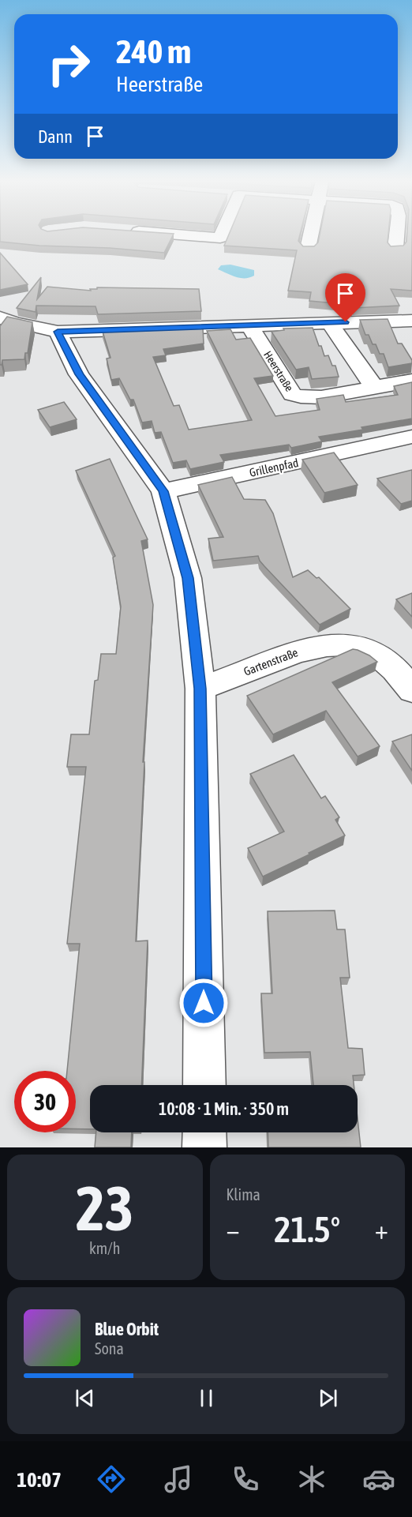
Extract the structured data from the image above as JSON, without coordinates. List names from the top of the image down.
{
  "streets": {
    "street": ["Heerstraße", "Grillenpfad", "Gartenstraße"]
  },
  "page": {
    "turn": ["240 m", "Heerstraße"],
    "then": "Dann",
    "limit": "30",
    "trip": "10:08 · 1 Min. · 350 m",
    "tile": [
      ["23", "km/h"],
      "Klima"
    ],
    "heat": ["−", "21.5°", "+"],
    "song": ["Blue Orbit", "Sona"],
    "tabs": "10:07"
  }
}
